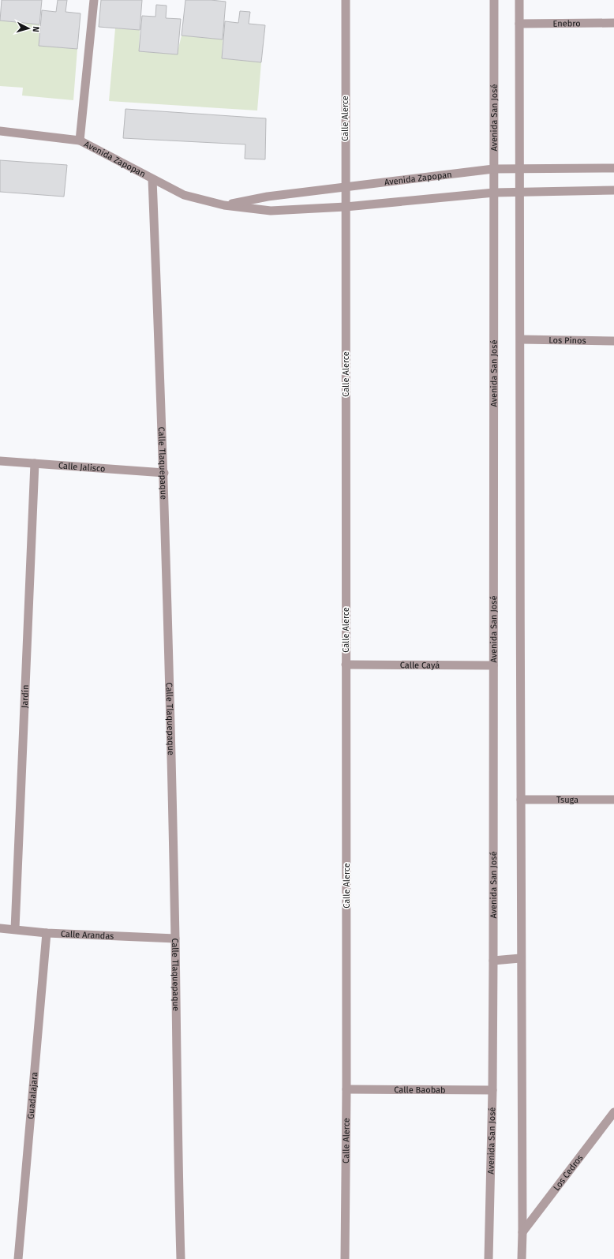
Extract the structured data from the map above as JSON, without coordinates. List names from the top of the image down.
{
  "streets": {
    "street": [
      "Enebro",
      "Calle Alerce",
      "Avenida San José",
      "Avenida Zapopan",
      "Los Pinos",
      "Calle Tlaquepaque",
      "Calle Jalisco",
      "Calle Cayá",
      "Jardín",
      "Tsuga",
      "Calle Arandas",
      "Calle Baobab",
      "Guadalajara",
      "Los Cedros"
    ]
  },
  "crossings": [
    ["Calle Alerce", "Avenida Zapopan"],
    ["Calle Alerce", "Calle Cayá"],
    ["Calle Alerce", "Calle Baobab"],
    ["Avenida San José", "Avenida Zapopan"],
    ["Avenida San José", "Calle Cayá"],
    ["Avenida San José", "Calle Baobab"],
    ["Avenida Zapopan", "Calle Tlaquepaque"],
    ["Calle Tlaquepaque", "Calle Jalisco"],
    ["Calle Tlaquepaque", "Calle Arandas"],
    ["Calle Jalisco", "Jardín"],
    ["Jardín", "Calle Arandas"],
    ["Calle Arandas", "Guadalajara"]
  ],
  "north": "right"
}
